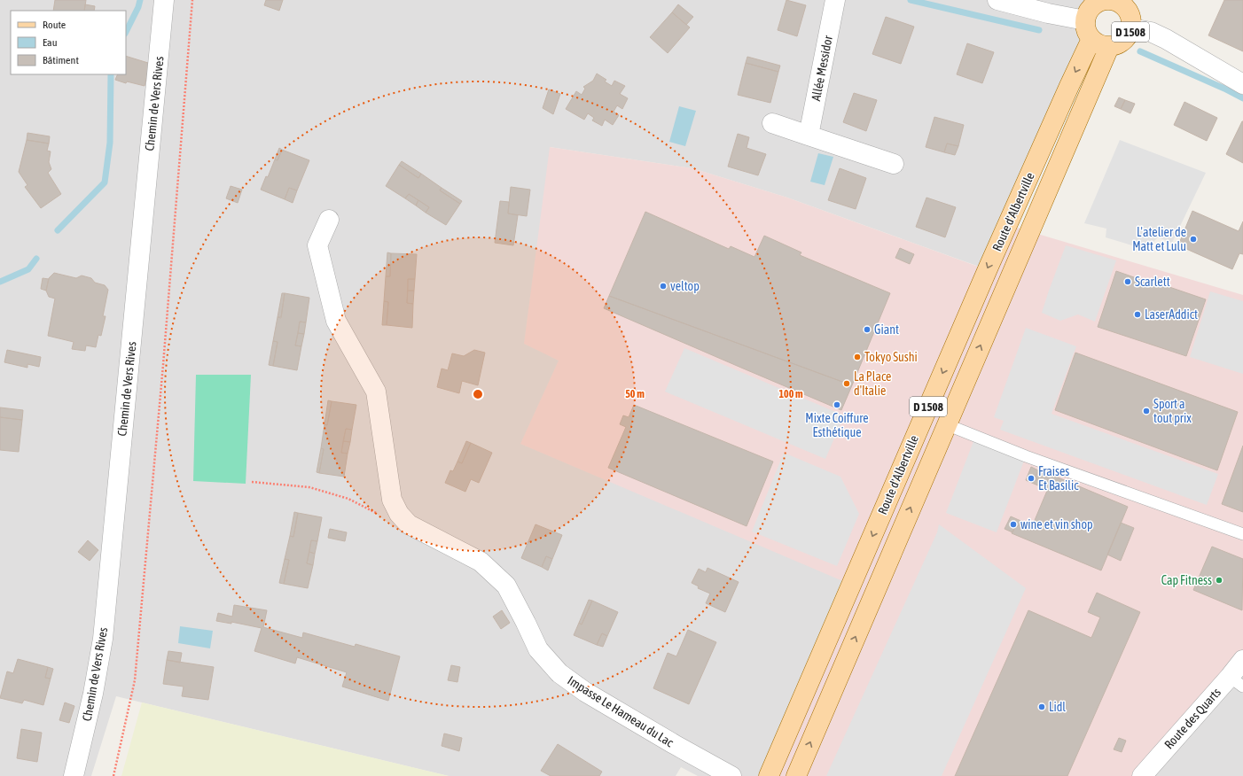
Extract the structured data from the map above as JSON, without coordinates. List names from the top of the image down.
{
  "streets": {
    "main road": ["D 1508", "Route d'Albertville"],
    "street": [
      "Allée Messidor",
      "Chemin de Vers Rives",
      "Impasse Le Hameau du Lac",
      "Route des Quarts"
    ]
  },
  "crossings": [
    ["D 1508", "Route d'Albertville"]
  ],
  "places": [
    "L'atelier de Matt et Lulu",
    "Scarlett",
    "veltop",
    "LaserAddict",
    "Giant",
    "Tokyo Sushi",
    "La Place d'Italie",
    "Mixte Coiffure Esthétique",
    "Sport a tout prix",
    "Fraises Et Basilic",
    "wine et vin shop",
    "Cap Fitness",
    "Lidl"
  ],
  "legend": ["Route", "Eau", "Bâtiment"],
  "rings": ["50 m", "100 m"]
}
